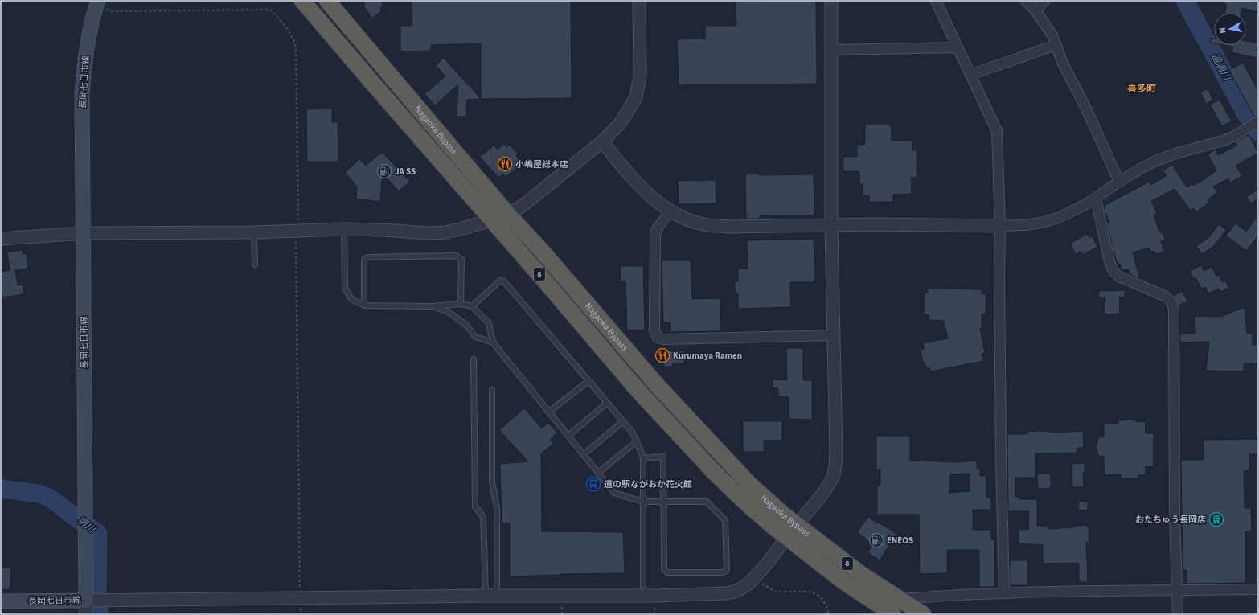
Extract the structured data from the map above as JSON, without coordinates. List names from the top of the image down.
{
  "streets": {
    "highway": ["Nagaoka Bypass", "8"],
    "main road": ["長岡七日市線"]
  },
  "districts": ["喜多町"],
  "water": ["道満川", "堺川"],
  "places": {
    "restaurant": ["小嶋屋総本店", "Kurumaya Ramen"],
    "fuel station": ["JA SS", "ENEOS"],
    "bus stop": ["道の駅ながおか花火館"],
    "building": ["おたちゅう長岡店"]
  },
  "north": "left"
}
